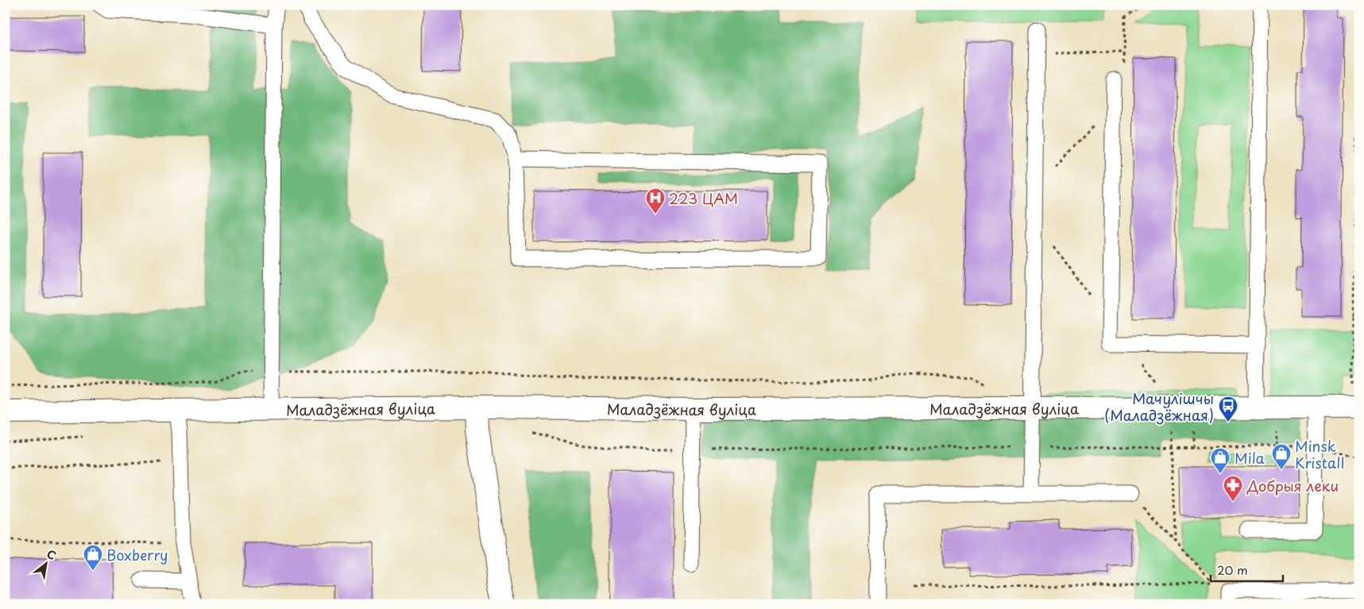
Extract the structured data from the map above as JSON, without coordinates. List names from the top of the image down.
{
  "streets": {
    "street": ["Маладзёжная вуліца"]
  },
  "places": {
    "hospital": ["223 ЦAM"],
    "bus stop": ["Мачулішчы (Маладзёжная)"],
    "shop": ["Minsk Kristall", "Mila", "Boxberry"],
    "pharmacy": ["Добрыя леки"]
  },
  "scale_bar": "20 m",
  "north": "top right"
}
